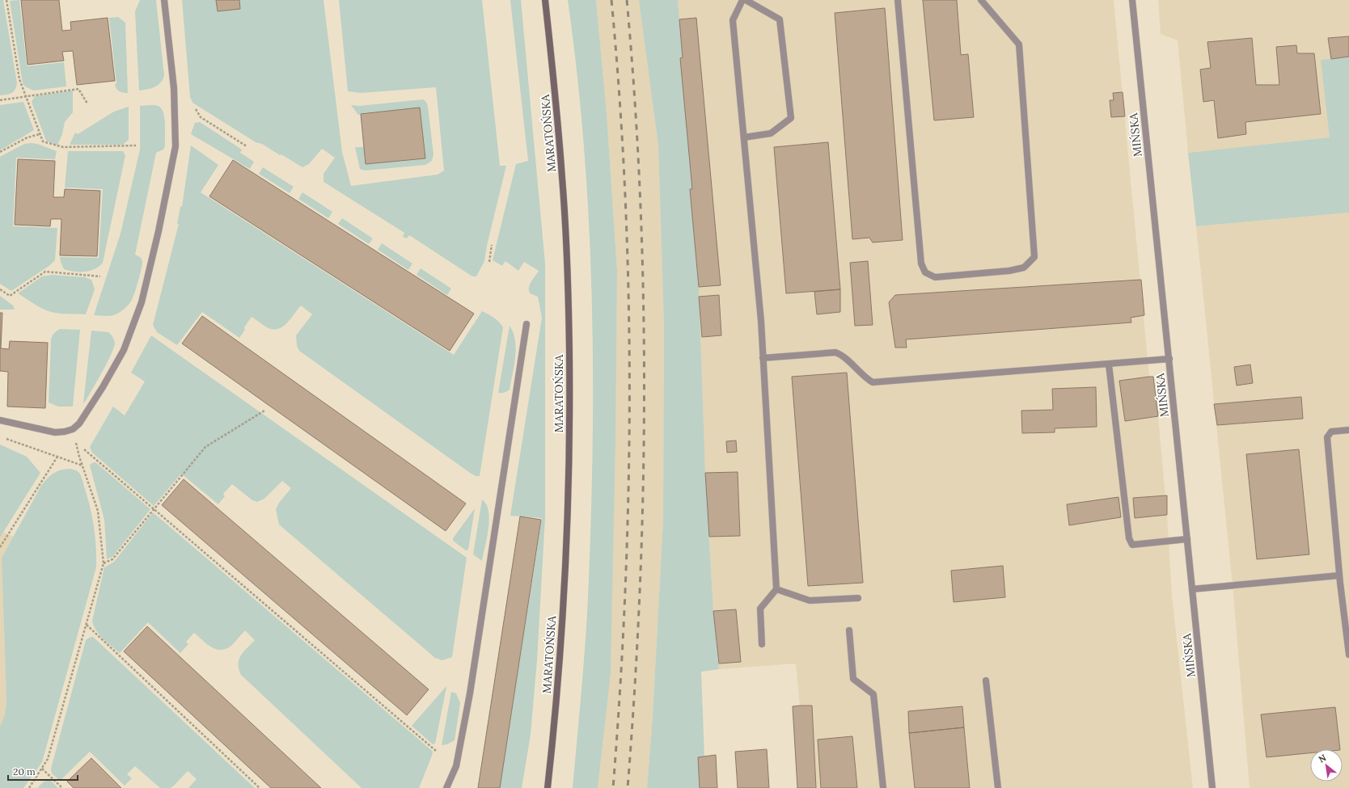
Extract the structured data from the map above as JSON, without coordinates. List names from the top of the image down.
{
  "streets": {
    "street": ["MARATOŃSKA", "MIŃSKA"]
  },
  "scale_bar": "20 m",
  "north": "top left"
}
